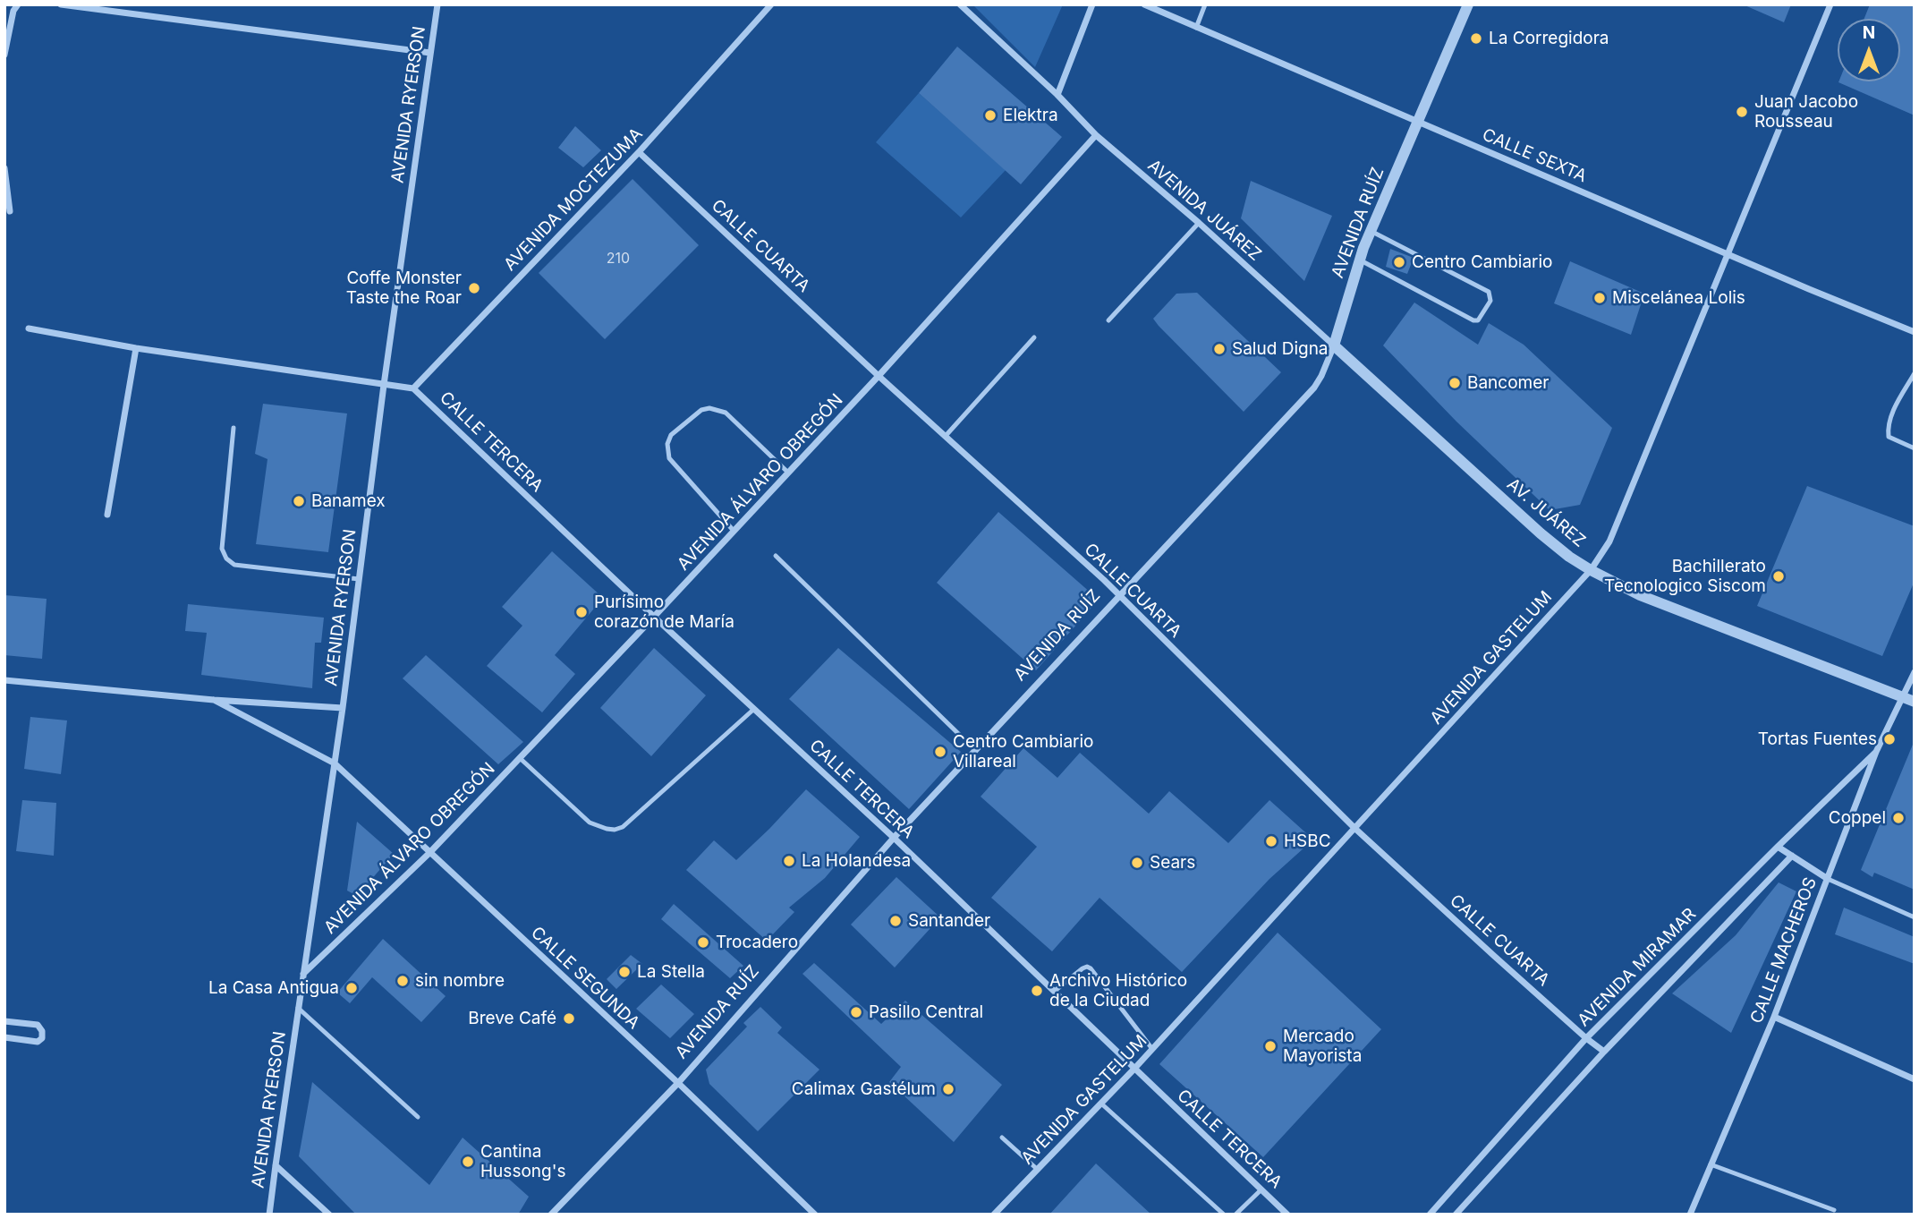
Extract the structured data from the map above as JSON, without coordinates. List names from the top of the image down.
{
  "streets": {
    "street": [
      "AVENIDA RYERSON",
      "CALLE SEXTA",
      "AVENIDA MOCTEZUMA",
      "AVENIDA JUÁREZ",
      "AVENIDA RUÍZ",
      "CALLE CUARTA",
      "CALLE TERCERA",
      "AVENIDA ÁLVARO OBREGÓN",
      "AV. JUÁREZ",
      "AVENIDA GASTELUM",
      "CALLE MACHEROS",
      "AVENIDA MIRAMAR",
      "CALLE SEGUNDA"
    ]
  },
  "crossings": [
    ["AVENIDA RYERSON", "AVENIDA ÁLVARO OBREGÓN"],
    ["AVENIDA RYERSON", "CALLE SEGUNDA"],
    ["CALLE SEXTA", "AVENIDA RUÍZ"],
    ["CALLE SEXTA", "AVENIDA GASTELUM"],
    ["AVENIDA MOCTEZUMA", "CALLE CUARTA"],
    ["AVENIDA MOCTEZUMA", "CALLE TERCERA"],
    ["AVENIDA JUÁREZ", "AVENIDA RUÍZ"],
    ["AVENIDA JUÁREZ", "AVENIDA ÁLVARO OBREGÓN"],
    ["AVENIDA JUÁREZ", "AV. JUÁREZ"],
    ["AVENIDA RUÍZ", "CALLE CUARTA"],
    ["AVENIDA RUÍZ", "CALLE TERCERA"],
    ["AVENIDA RUÍZ", "AV. JUÁREZ"],
    ["AVENIDA RUÍZ", "CALLE SEGUNDA"],
    ["CALLE CUARTA", "AVENIDA ÁLVARO OBREGÓN"],
    ["CALLE CUARTA", "AVENIDA GASTELUM"],
    ["CALLE CUARTA", "AVENIDA MIRAMAR"],
    ["CALLE TERCERA", "AVENIDA ÁLVARO OBREGÓN"],
    ["CALLE TERCERA", "AVENIDA GASTELUM"],
    ["AVENIDA ÁLVARO OBREGÓN", "CALLE SEGUNDA"],
    ["AV. JUÁREZ", "AVENIDA GASTELUM"],
    ["AV. JUÁREZ", "CALLE MACHEROS"],
    ["CALLE MACHEROS", "AVENIDA MIRAMAR"]
  ],
  "places": [
    "La Corregidora",
    "Juan Jacobo Rousseau",
    "Elektra",
    "Centro Cambiario",
    "Coffe Monster Taste the Roar",
    "Miscelánea Lolis",
    "Salud Digna",
    "Bancomer",
    "Banamex",
    "Bachillerato Tecnologico Siscom",
    "Purísimo corazón de María",
    "Tortas Fuentes",
    "Centro Cambiario Villareal",
    "Coppel",
    "HSBC",
    "La Holandesa",
    "Sears",
    "Santander",
    "Trocadero",
    "La Stella",
    "sin nombre",
    "La Casa Antigua",
    "Archivo Histórico de la Ciudad",
    "Pasillo Central",
    "Breve Café",
    "Mercado Mayorista",
    "Calimax Gastélum",
    "Cantina Hussong's"
  ],
  "house_numbers": ["210"],
  "north": "top"
}
